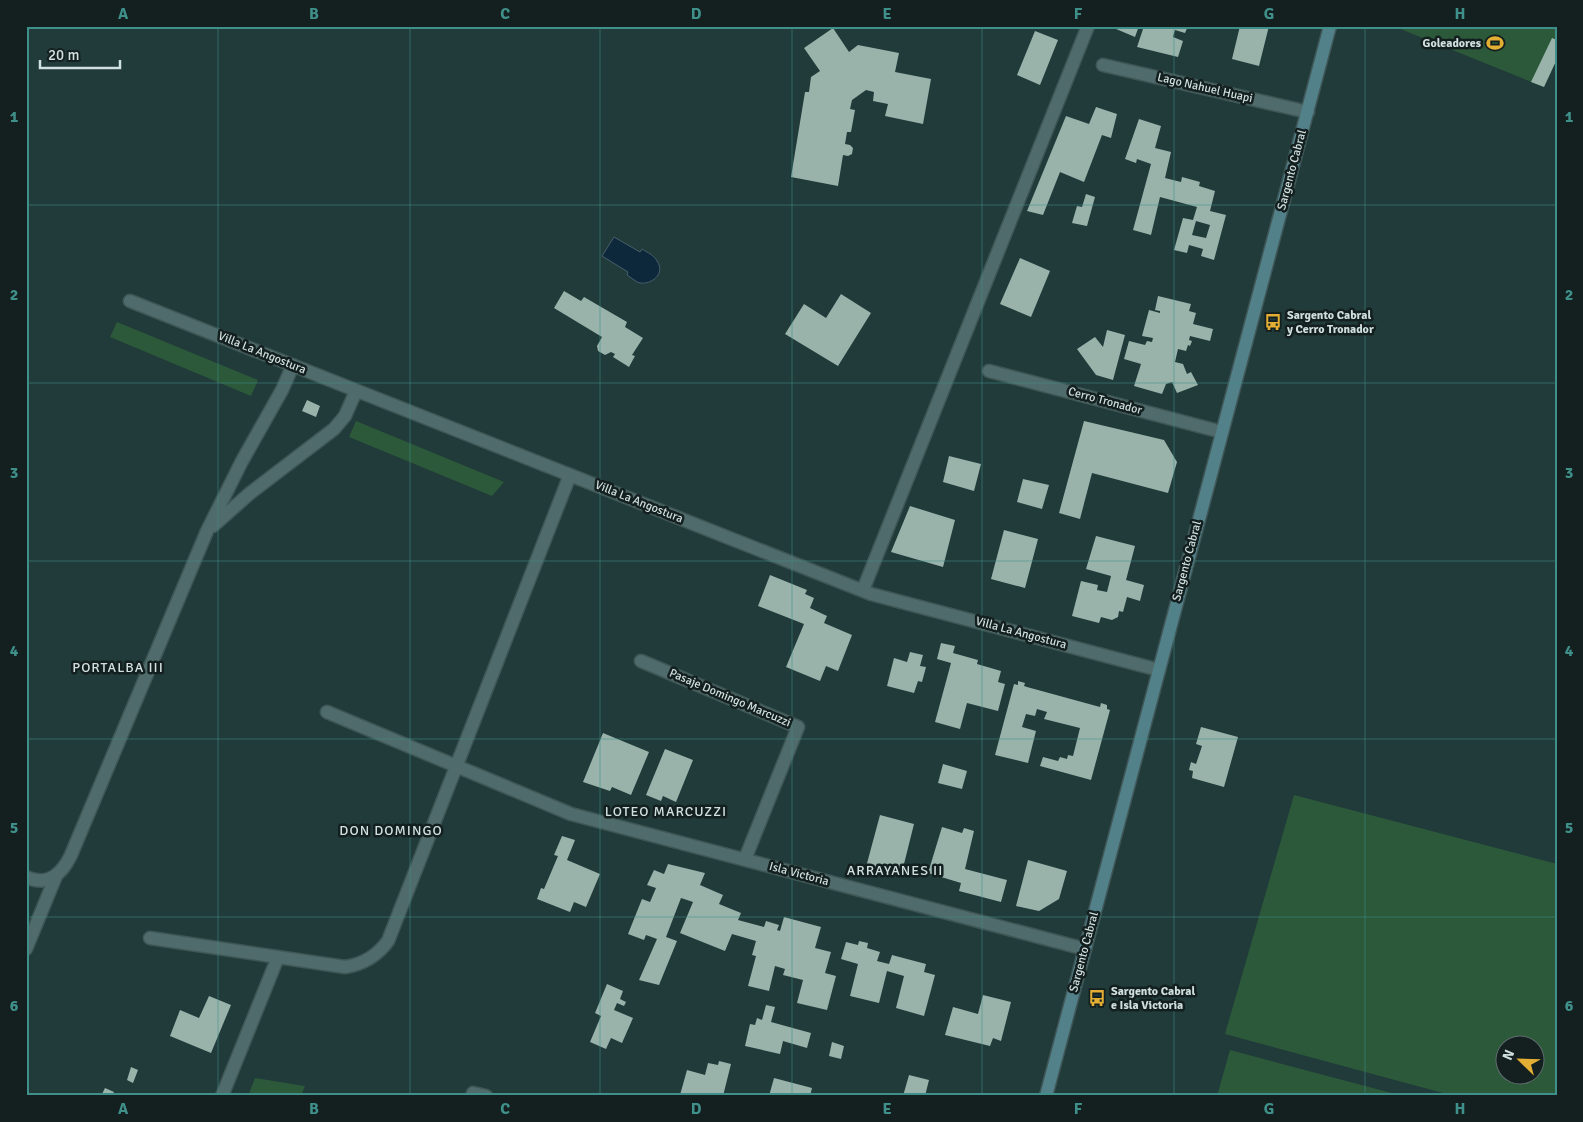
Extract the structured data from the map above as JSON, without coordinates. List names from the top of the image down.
{
  "streets": {
    "main road": ["Sargento Cabral"],
    "street": [
      "Lago Nahuel Huapi",
      "Villa La Angostura",
      "Cerro Tronador",
      "Pasaje Domingo Marcuzzi",
      "Isla Victoria"
    ]
  },
  "crossings": [
    ["Lago Nahuel Huapi", "Sargento Cabral"],
    ["Sargento Cabral", "Villa La Angostura"],
    ["Sargento Cabral", "Cerro Tronador"],
    ["Sargento Cabral", "Isla Victoria"],
    ["Pasaje Domingo Marcuzzi", "Isla Victoria"]
  ],
  "districts": [
    "PORTALBA III",
    "LOTEO MARCUZZI",
    "DON DOMINGO",
    "ARRAYANES II"
  ],
  "places": {
    "sports": ["Goleadores"],
    "bus stop": ["Sargento Cabral y Cerro Tronador", "Sargento Cabral e Isla Victoria"]
  },
  "scale_bar": "20 m",
  "north": "top left",
  "grid": {
    "columns": [
      "A",
      "B",
      "C",
      "D",
      "E",
      "F",
      "G",
      "H"
    ],
    "rows": [
      "1",
      "2",
      "3",
      "4",
      "5",
      "6"
    ]
  }
}
